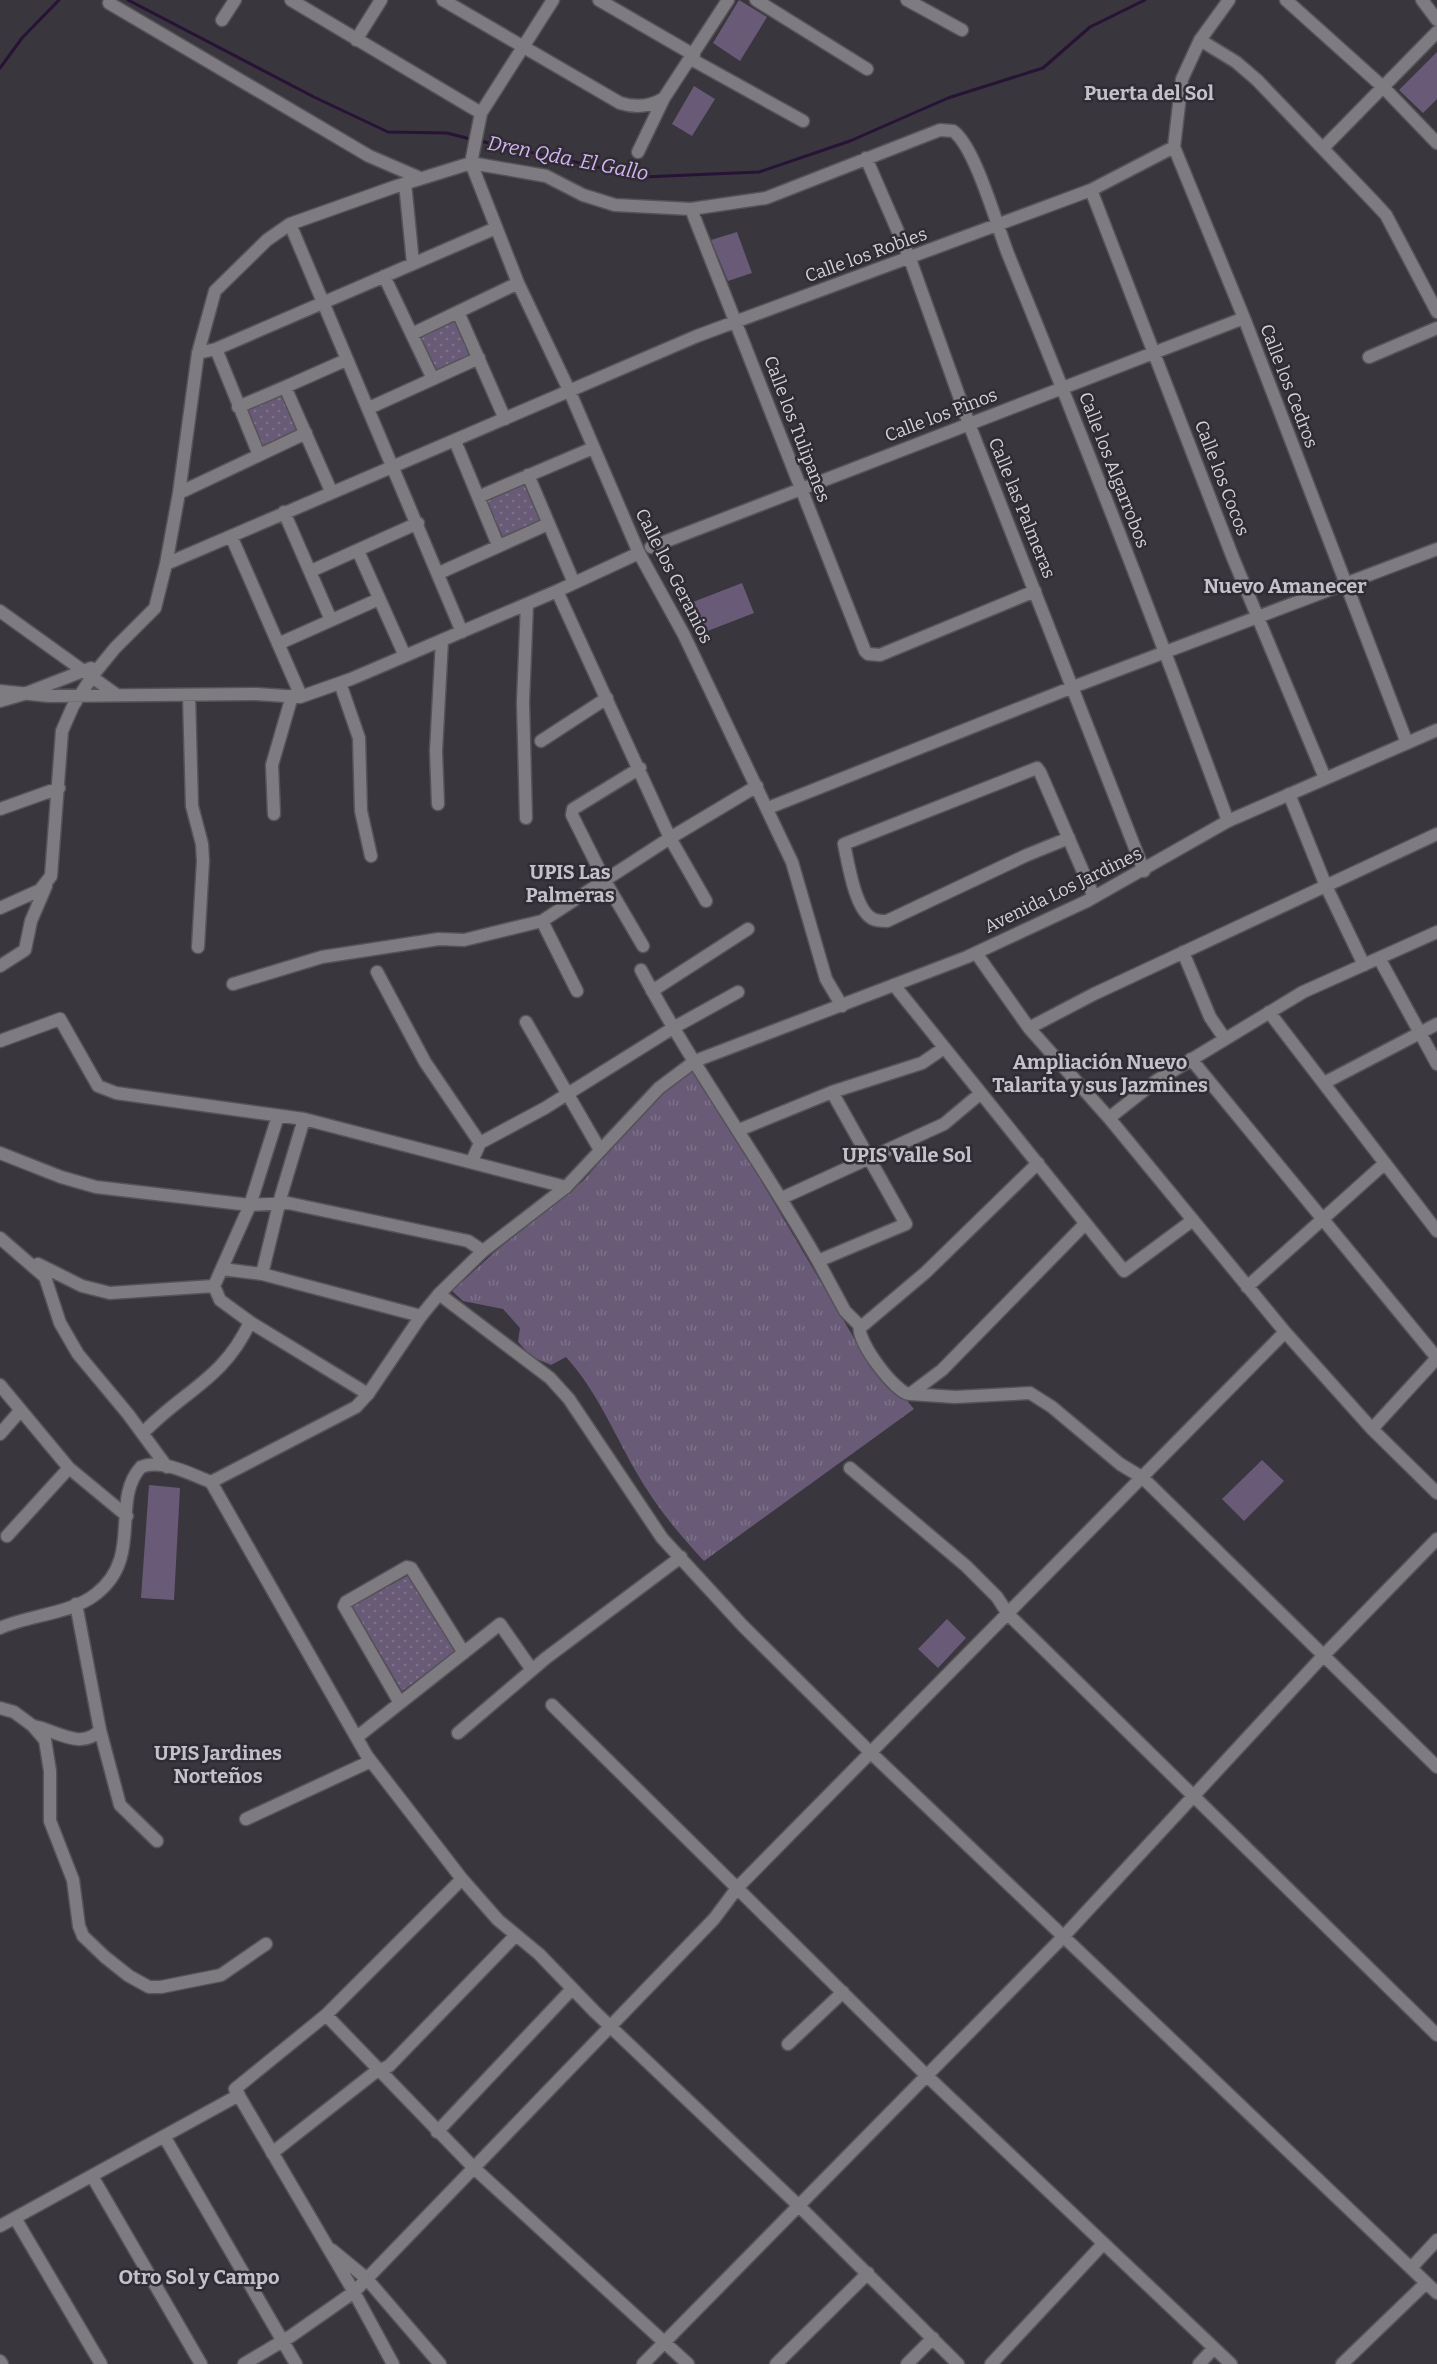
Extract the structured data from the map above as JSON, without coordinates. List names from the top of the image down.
{
  "streets": {
    "street": [
      "Calle los Robles",
      "Calle los Cedros",
      "Calle los Pinos",
      "Calle los Tulipanes",
      "Calle los Algarrobos",
      "Calle los Cocos",
      "Calle las Palmeras",
      "Calle los Geranios",
      "Avenida Los Jardines"
    ]
  },
  "crossings": [
    ["Calle los Robles", "Calle los Cedros"],
    ["Calle los Robles", "Calle los Tulipanes"],
    ["Calle los Robles", "Calle los Algarrobos"],
    ["Calle los Robles", "Calle los Cocos"],
    ["Calle los Robles", "Calle las Palmeras"],
    ["Calle los Robles", "Calle los Geranios"],
    ["Calle los Cedros", "Calle los Pinos"],
    ["Calle los Cedros", "Avenida Los Jardines"],
    ["Calle los Pinos", "Calle los Tulipanes"],
    ["Calle los Pinos", "Calle los Algarrobos"],
    ["Calle los Pinos", "Calle los Cocos"],
    ["Calle los Pinos", "Calle las Palmeras"],
    ["Calle los Tulipanes", "Calle las Palmeras"],
    ["Calle los Algarrobos", "Calle las Palmeras"],
    ["Calle los Algarrobos", "Avenida Los Jardines"],
    ["Calle los Cocos", "Avenida Los Jardines"],
    ["Calle las Palmeras", "Avenida Los Jardines"],
    ["Calle los Geranios", "Avenida Los Jardines"]
  ],
  "districts": [
    "Puerta del Sol",
    "Nuevo Amanecer",
    "UPIS Las Palmeras",
    "Ampliación Nuevo Talarita y sus Jazmines",
    "UPIS Valle Sol",
    "UPIS Jardines Norteños",
    "Otro Sol y Campo"
  ],
  "water": ["Dren Qda. El Gallo"]
}
